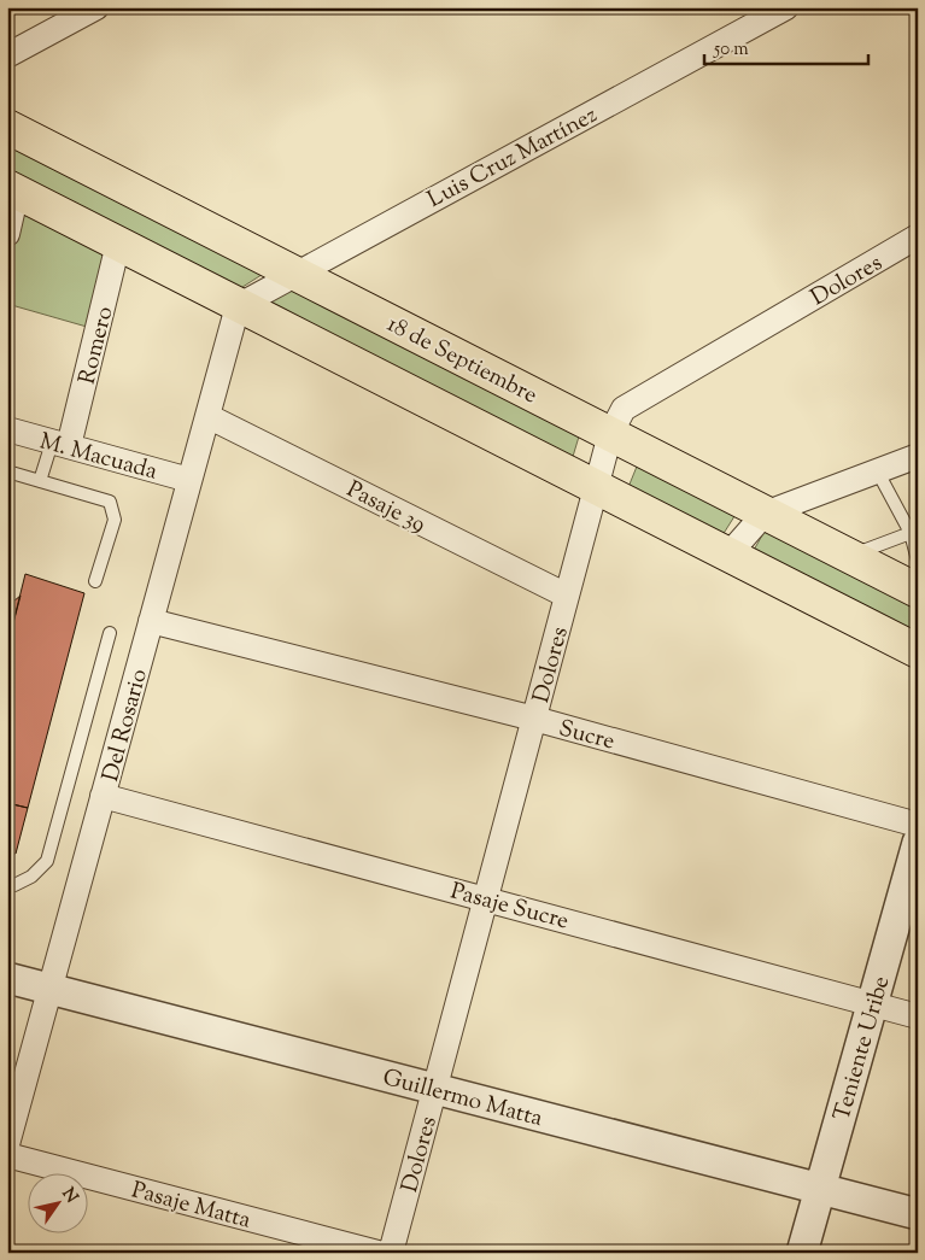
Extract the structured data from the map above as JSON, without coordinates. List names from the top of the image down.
{
  "streets": {
    "main road": ["18 de Septiembre"],
    "street": [
      "Luis Cruz Martínez",
      "Dolores",
      "Romero",
      "M. Macuada",
      "Pasaje 39",
      "Del Rosario",
      "Sucre",
      "Pasaje Sucre",
      "Teniente Uribe",
      "Guillermo Matta",
      "Pasaje Matta"
    ]
  },
  "crossings": [
    ["Luis Cruz Martínez", "18 de Septiembre"],
    ["Luis Cruz Martínez", "Del Rosario"],
    ["Dolores", "18 de Septiembre"],
    ["Dolores", "Pasaje 39"],
    ["Dolores", "Sucre"],
    ["Dolores", "Pasaje Sucre"],
    ["Dolores", "Guillermo Matta"],
    ["Romero", "M. Macuada"],
    ["M. Macuada", "Del Rosario"],
    ["Pasaje 39", "Del Rosario"],
    ["Del Rosario", "Sucre"],
    ["Del Rosario", "Pasaje Sucre"],
    ["Del Rosario", "Guillermo Matta"],
    ["Pasaje Sucre", "Teniente Uribe"],
    ["Teniente Uribe", "Guillermo Matta"]
  ],
  "scale_bar": "50 m",
  "north": "top right"
}
